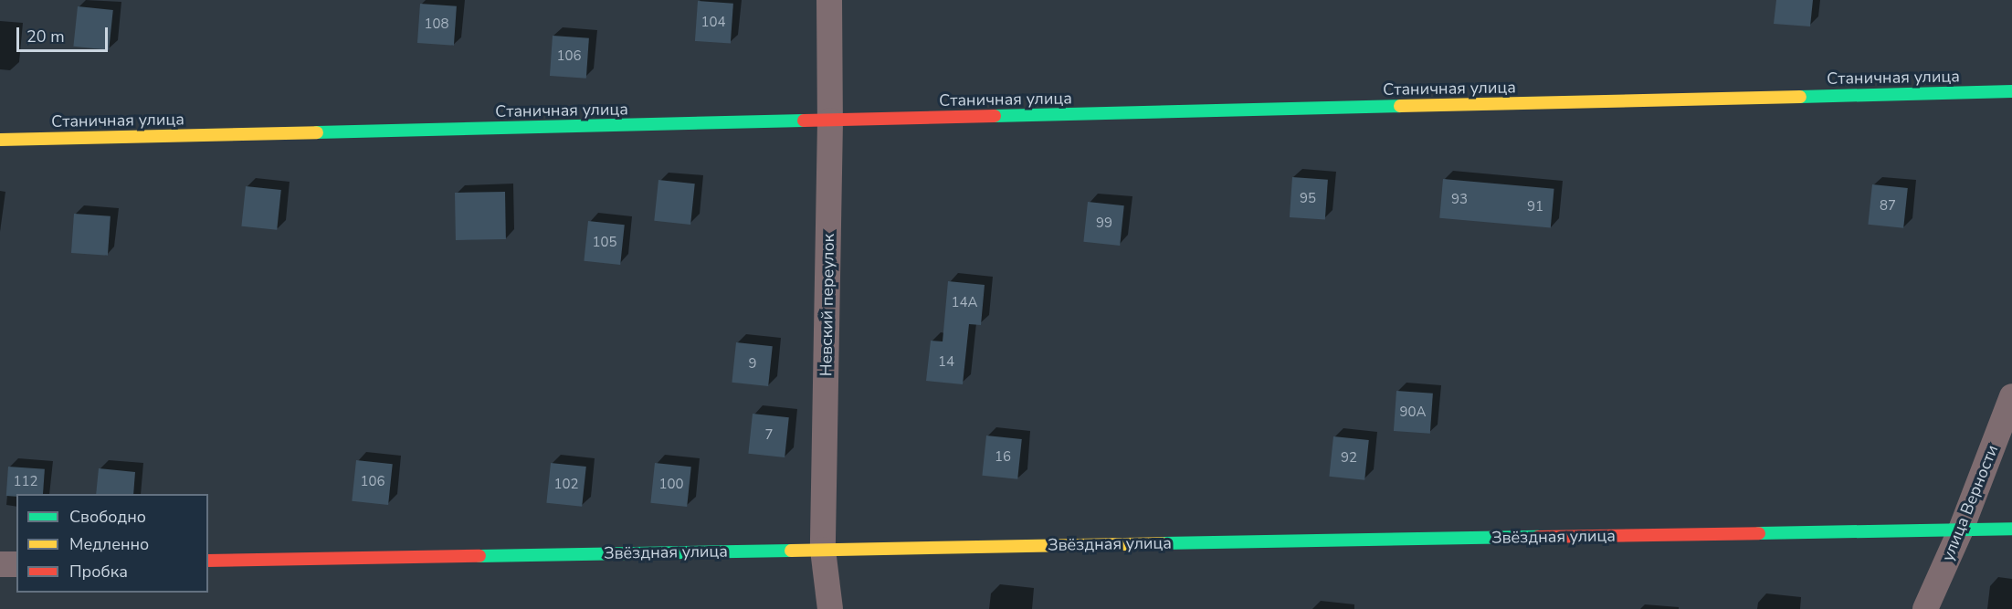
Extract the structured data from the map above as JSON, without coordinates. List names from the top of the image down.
{
  "streets": {
    "street": [
      "Станичная улица",
      "Невский переулок",
      "улица Верности",
      "Звёздная улица"
    ]
  },
  "crossings": [
    ["Станичная улица", "Невский переулок"],
    ["Невский переулок", "Звёздная улица"],
    ["улица Верности", "Звёздная улица"]
  ],
  "house_numbers": [
    "104",
    "108",
    "106",
    "95",
    "93",
    "87",
    "91",
    "99",
    "105",
    "14А",
    "14",
    "9",
    "90А",
    "7",
    "16",
    "92",
    "112",
    "106",
    "102",
    "100"
  ],
  "legend": ["Свободно", "Медленно", "Пробка"],
  "scale_bar": "20 m"
}
